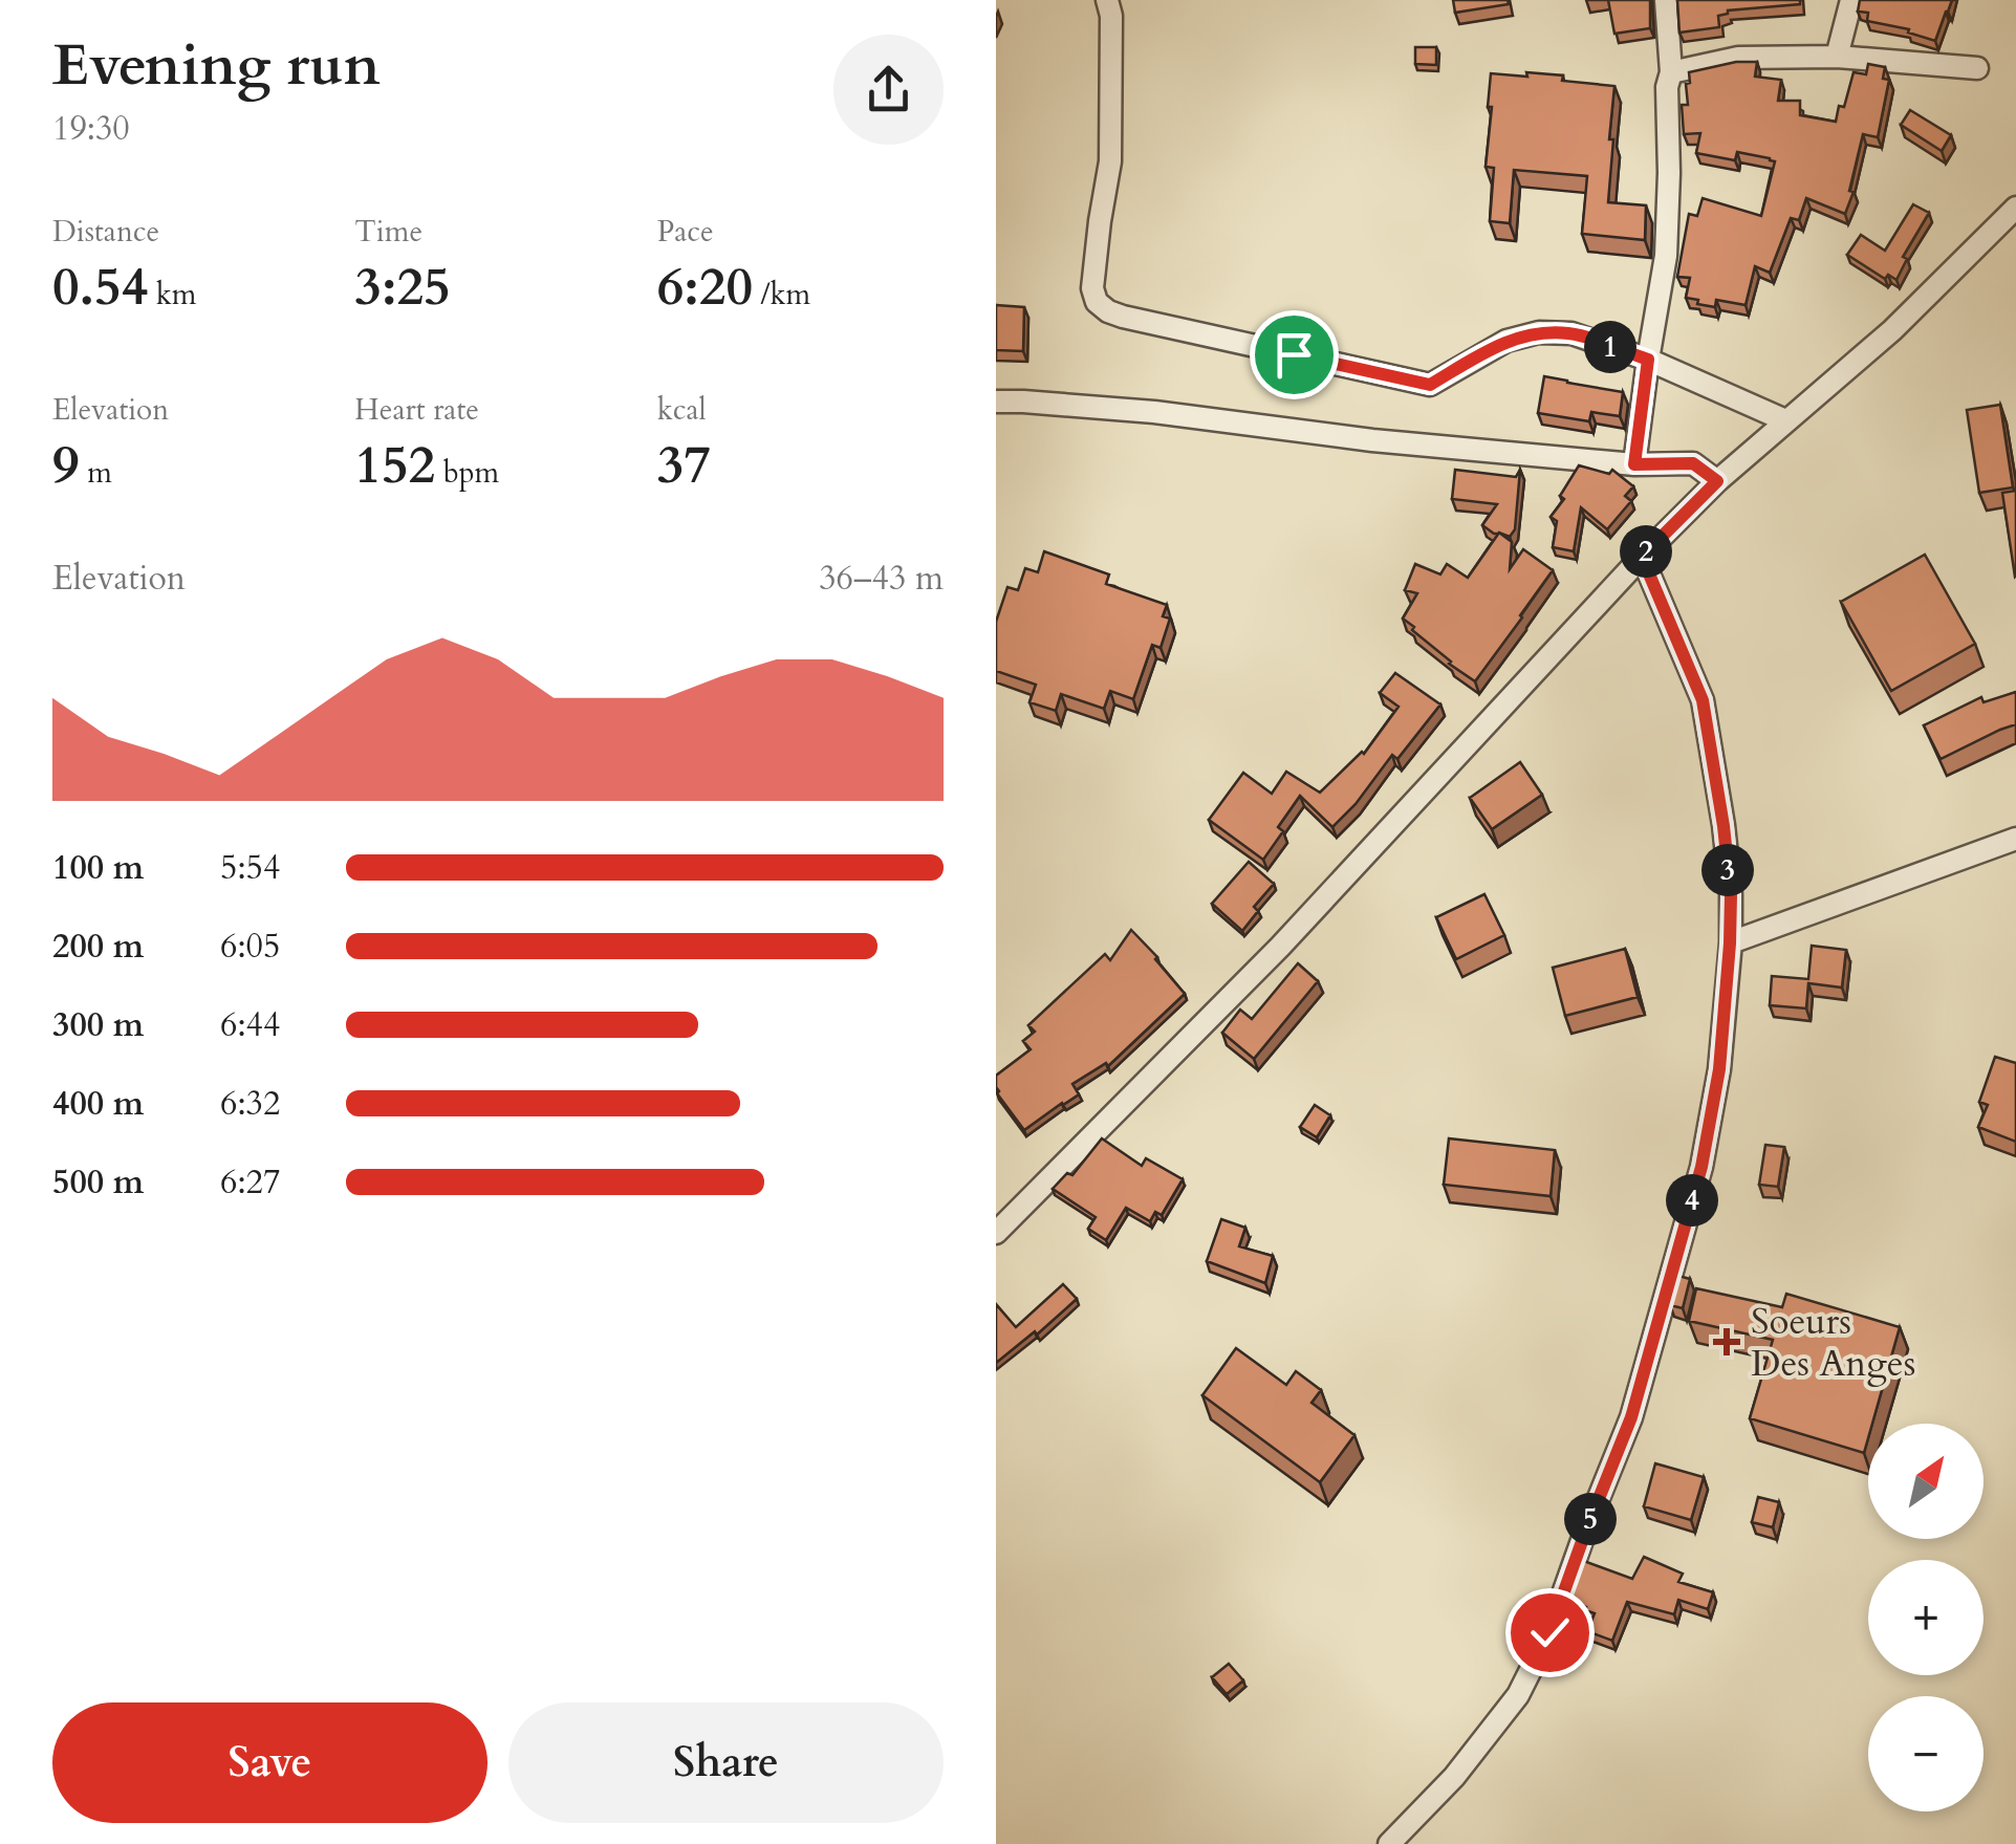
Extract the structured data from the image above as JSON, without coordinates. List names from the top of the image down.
{
  "places": {
    "health": ["Soeurs Des Anges"]
  },
  "north": "top right",
  "page": {
    "heading": ["Evening run", "19:30"],
    "stats": [
      ["Distance", "0.54 km"],
      ["Time", "3:25"],
      ["Pace", "6:20 /km"],
      ["Elevation", "9 m"],
      ["Heart rate", "152 bpm"],
      ["kcal", "37"]
    ],
    "pins": [
      "1",
      "2",
      "3",
      "4",
      "5"
    ],
    "chart": ["Elevation", "36–43 m"],
    "list": [
      {
        "name": "100 m",
        "note": "5:54"
      },
      {
        "name": "200 m",
        "note": "6:05"
      },
      {
        "name": "300 m",
        "note": "6:44"
      },
      {
        "name": "400 m",
        "note": "6:32"
      },
      {
        "name": "500 m",
        "note": "6:27"
      }
    ],
    "map_buttons": ["+", "−"],
    "buttons": ["Save", "Share"]
  }
}
